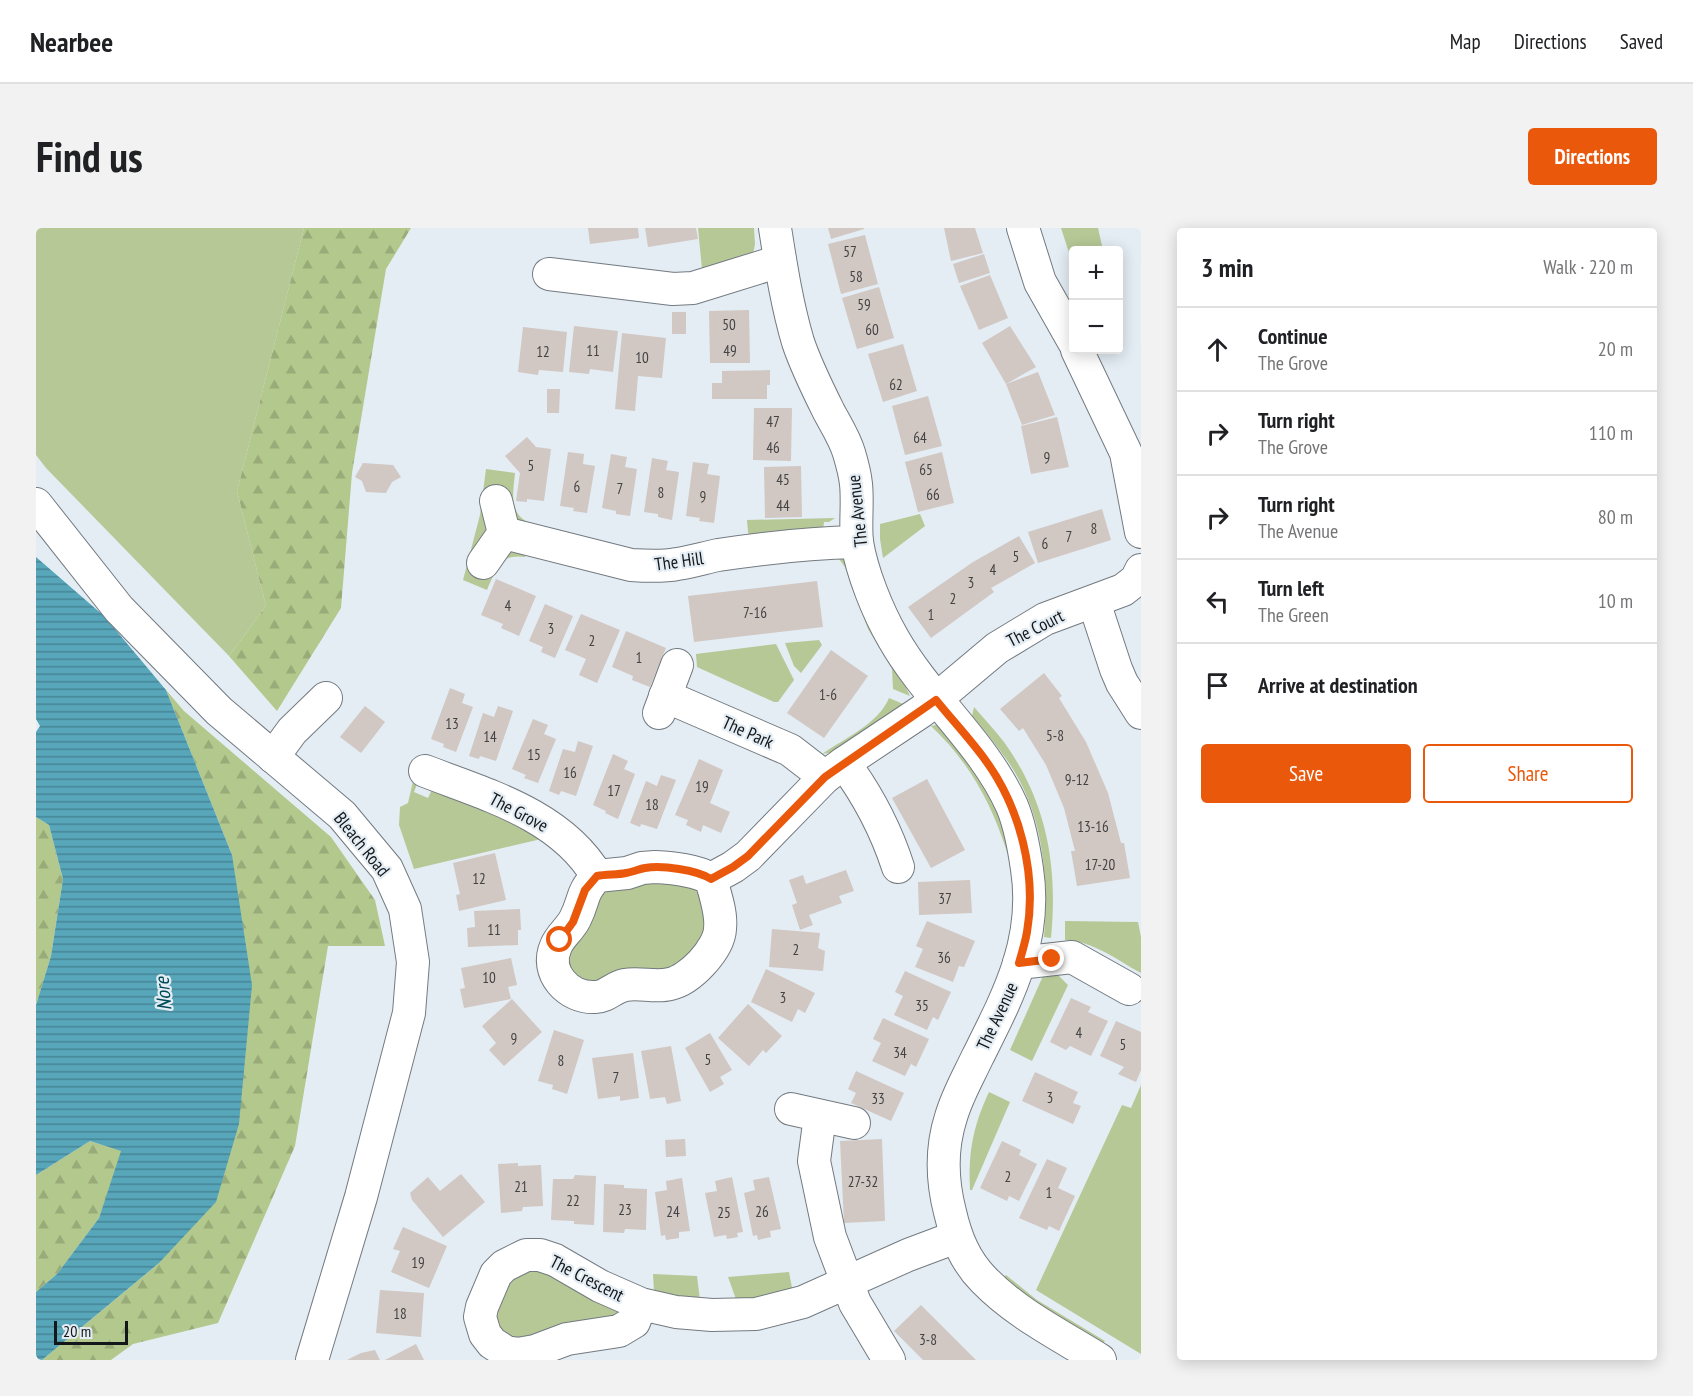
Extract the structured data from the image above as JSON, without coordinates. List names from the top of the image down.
{
  "streets": {
    "street": [
      "The Avenue",
      "The Hill",
      "The Court",
      "The Park",
      "The Grove",
      "Bleach Road",
      "The Crescent"
    ]
  },
  "crossings": [
    ["The Avenue", "The Hill"],
    ["The Avenue", "The Court"],
    ["The Avenue", "The Crescent"]
  ],
  "water": ["Nore"],
  "house_numbers": [
    "57",
    "58",
    "59",
    "50",
    "60",
    "11",
    "49",
    "12",
    "10",
    "62",
    "47",
    "64",
    "46",
    "9",
    "5",
    "65",
    "45",
    "6",
    "7",
    "8",
    "66",
    "9",
    "44",
    "8",
    "7",
    "6",
    "5",
    "4",
    "3",
    "2",
    "4",
    "7-16",
    "1",
    "3",
    "2",
    "1",
    "1-6",
    "13",
    "5-8",
    "14",
    "15",
    "16",
    "9-12",
    "19",
    "17",
    "18",
    "13-16",
    "17-20",
    "12",
    "37",
    "11",
    "2",
    "36",
    "10",
    "3",
    "35",
    "4",
    "9",
    "5",
    "34",
    "5",
    "8",
    "7",
    "3",
    "33",
    "2",
    "27-32",
    "21",
    "1",
    "22",
    "23",
    "24",
    "26",
    "25",
    "19",
    "18",
    "3-8"
  ],
  "scale_bar": "20 m",
  "page": {
    "header": "Nearbee",
    "nav": ["Map", "Directions", "Saved"],
    "buttons": [
      "Directions",
      ["Save", "Share"]
    ],
    "title": "Find us",
    "heading": ["3 min", "Walk · 220 m"],
    "map_buttons": ["+", "−"],
    "list": [
      ["Continue", "The Grove", "20 m"],
      ["Turn right", "The Grove", "110 m"],
      ["Turn right", "The Avenue", "80 m"],
      ["Turn left", "The Green", "10 m"],
      "Arrive at destination"
    ],
    "scale": "20 m"
  }
}
